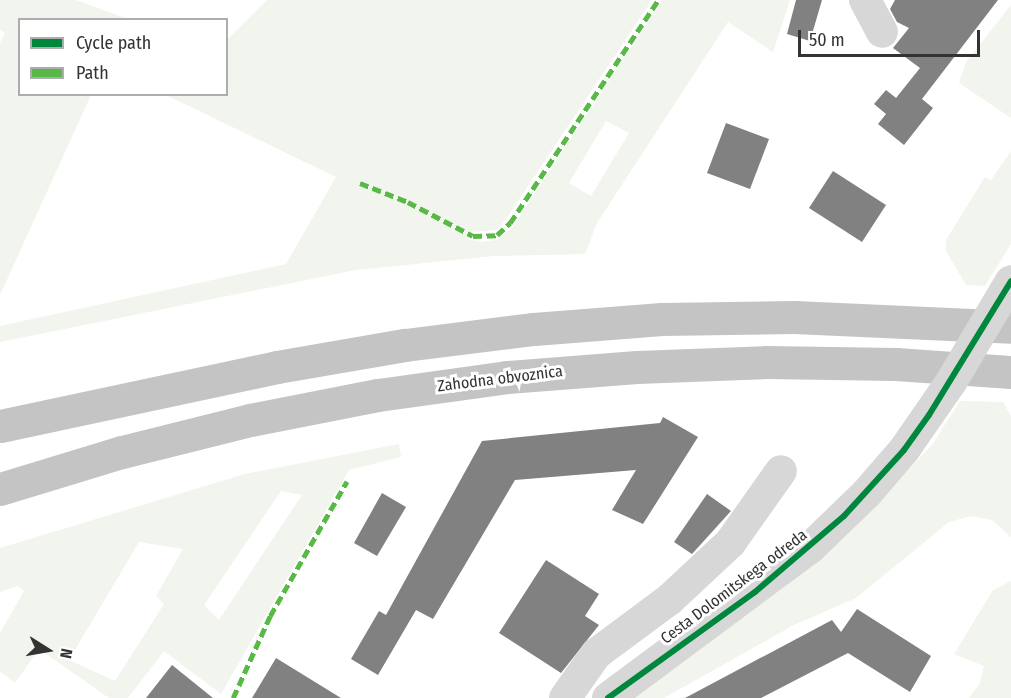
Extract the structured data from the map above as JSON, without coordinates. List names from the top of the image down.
{
  "streets": {
    "highway": ["Zahodna obvoznica"],
    "street": ["Cesta Dolomitskega odreda"]
  },
  "legend": ["Cycle path", "Path"],
  "scale_bar": "50 m",
  "north": "right"
}
